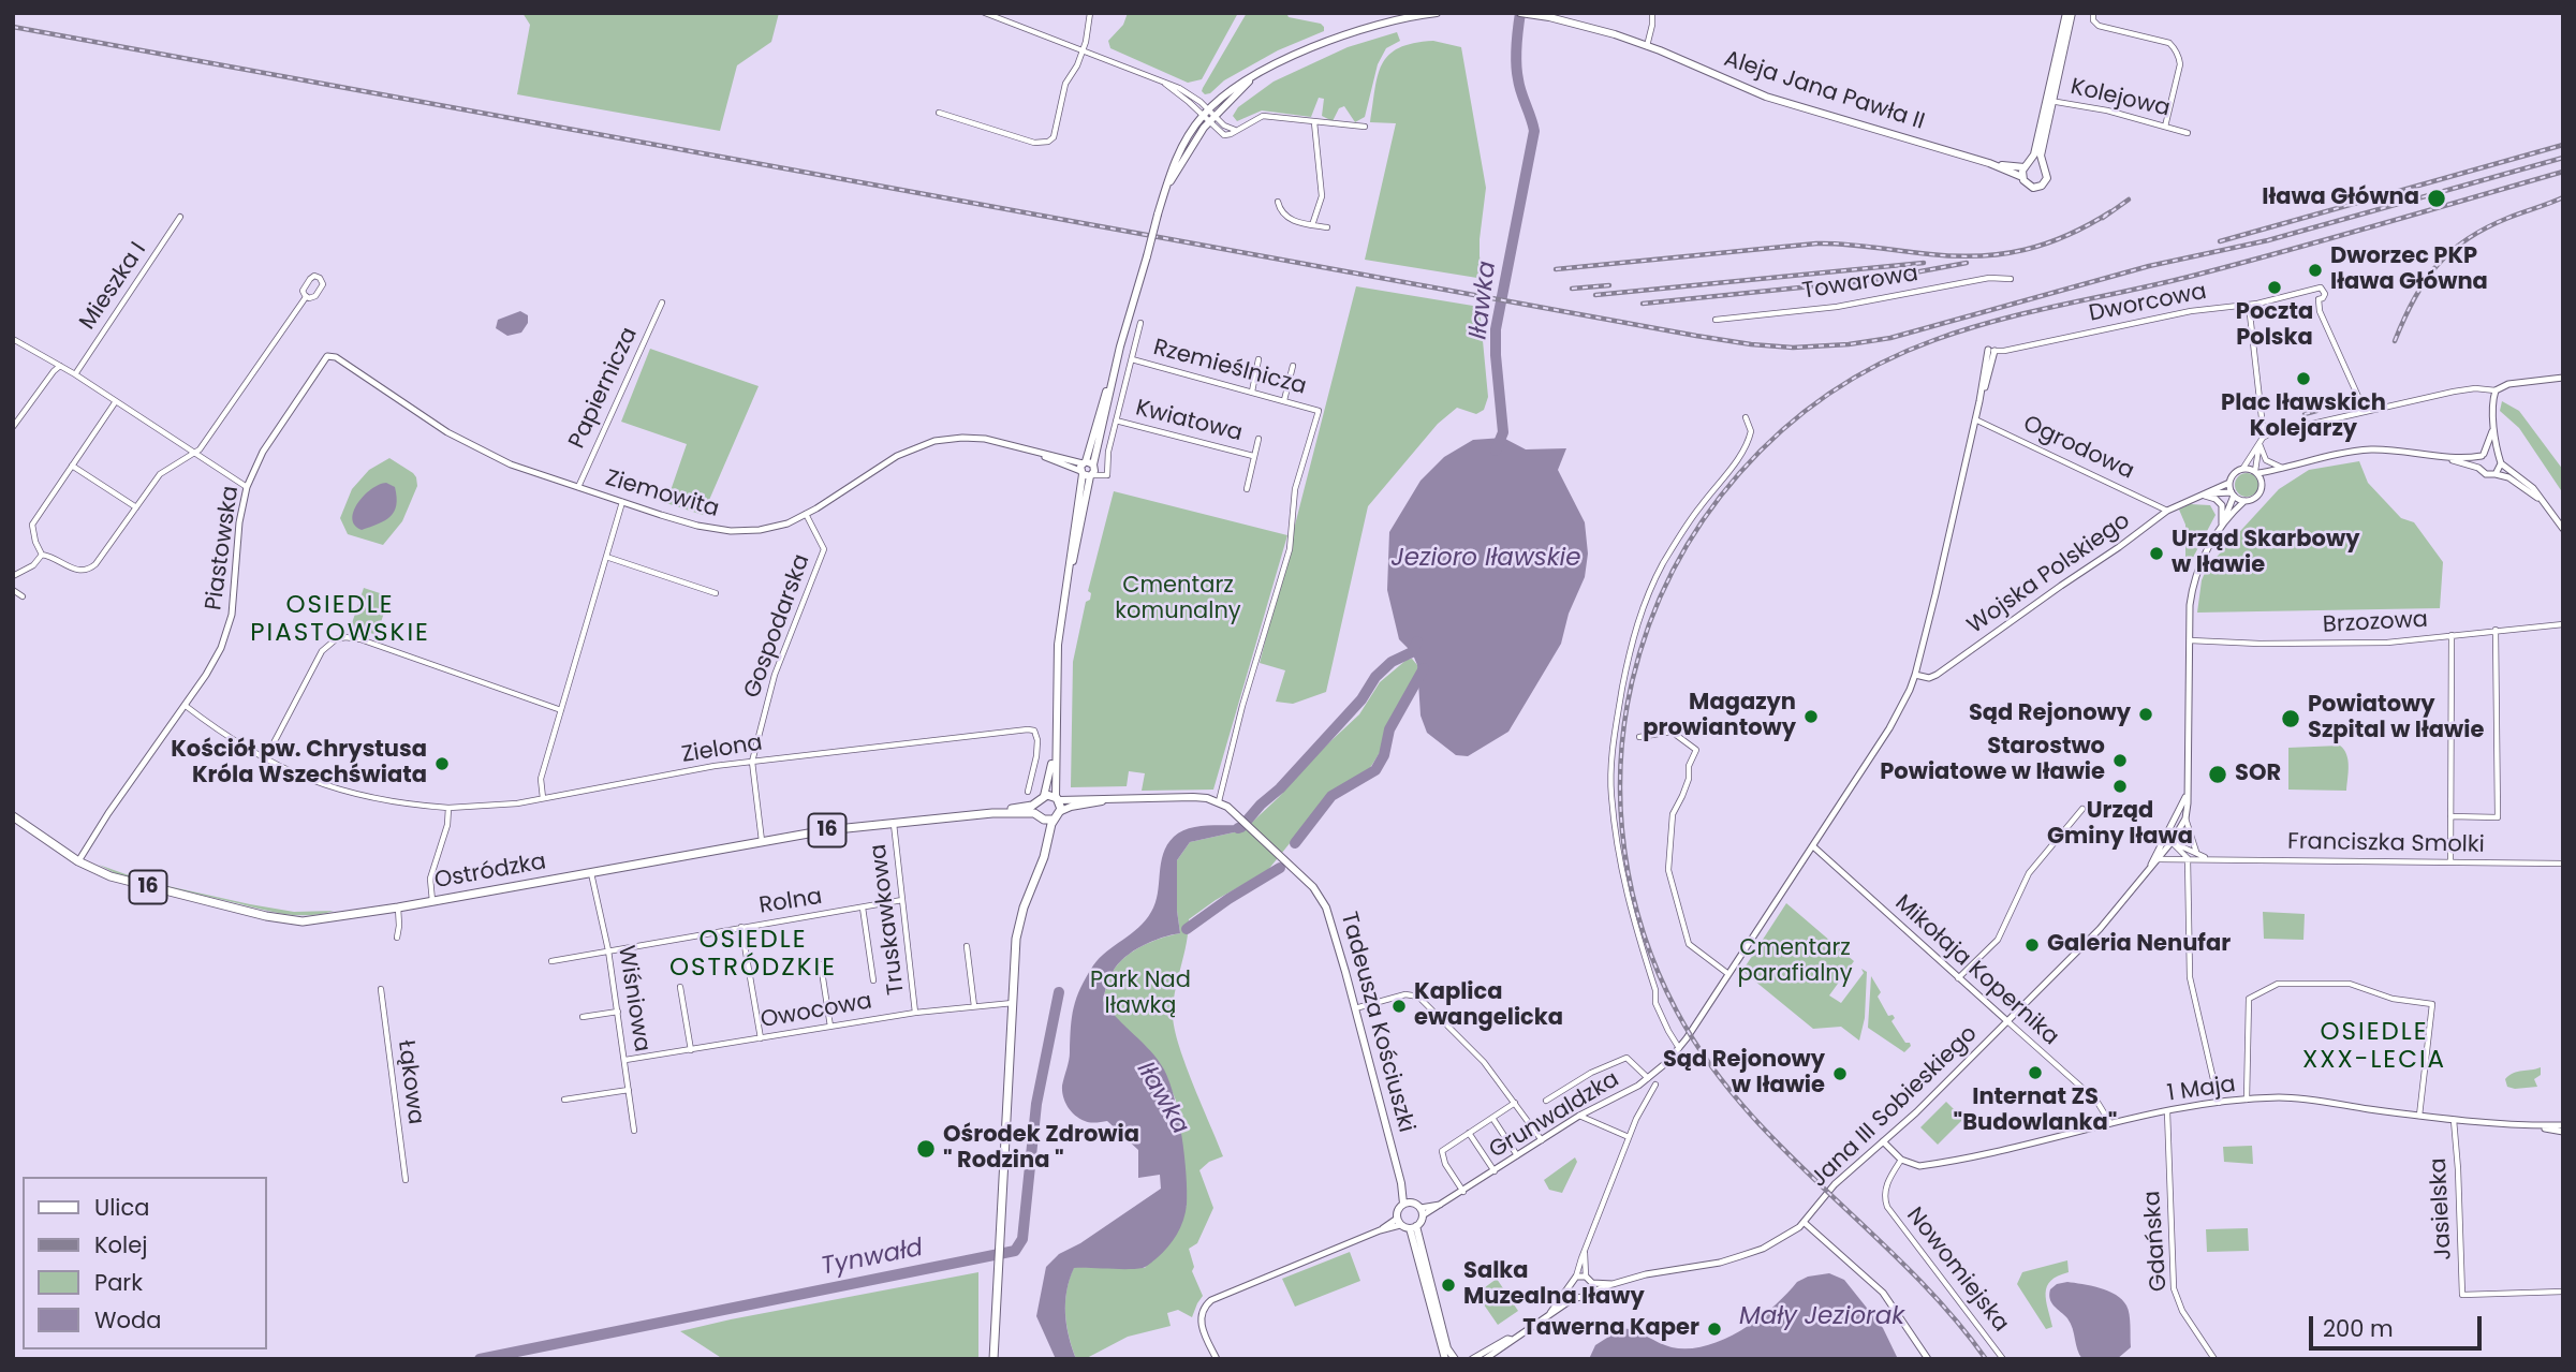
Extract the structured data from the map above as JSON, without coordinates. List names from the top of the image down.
{
  "streets": {
    "main road": [
      "Aleja Jana Pawła II",
      "16",
      "Ostródzka",
      "Tadeusza Kościuszki"
    ],
    "street": [
      "Kolejowa",
      "Towarowa",
      "Mieszka I",
      "Dworcowa",
      "Rzemieślnicza",
      "Papiernicza",
      "Kwiatowa",
      "Ogrodowa",
      "Ziemowita",
      "Piastowska",
      "Wojska Polskiego",
      "Brzozowa",
      "Gospodarska",
      "Zielona",
      "Franciszka Smolki",
      "Rolna",
      "Truskawkowa",
      "Mikołaja Kopernika",
      "Wiśniowa",
      "Owocowa",
      "Łąkowa",
      "1 Maja",
      "Jana III Sobieskiego",
      "Grunwaldzka",
      "Jasielska",
      "Gdańska",
      "Nowomiejska"
    ]
  },
  "crossings": [
    ["Dworcowa", "Grunwaldzka"],
    ["Rzemieślnicza", "Ostródzka"],
    ["Rzemieślnicza", "Tadeusza Kościuszki"],
    ["Papiernicza", "Ziemowita"],
    ["Ogrodowa", "Wojska Polskiego"],
    ["Ogrodowa", "Grunwaldzka"],
    ["Ziemowita", "Piastowska"],
    ["Ziemowita", "Gospodarska"],
    ["Piastowska", "Zielona"],
    ["Piastowska", "Ostródzka"],
    ["Wojska Polskiego", "Grunwaldzka"],
    ["Gospodarska", "Zielona"],
    ["Gospodarska", "Ostródzka"],
    ["Franciszka Smolki", "Jana III Sobieskiego"],
    ["Ostródzka", "Truskawkowa"],
    ["Ostródzka", "Wiśniowa"],
    ["Ostródzka", "Tadeusza Kościuszki"],
    ["Rolna", "Truskawkowa"],
    ["Rolna", "Wiśniowa"],
    ["Truskawkowa", "Owocowa"],
    ["Mikołaja Kopernika", "1 Maja"],
    ["Mikołaja Kopernika", "Jana III Sobieskiego"],
    ["Mikołaja Kopernika", "Grunwaldzka"],
    ["Wiśniowa", "Owocowa"],
    ["1 Maja", "Jasielska"],
    ["1 Maja", "Gdańska"],
    ["1 Maja", "Nowomiejska"]
  ],
  "districts": ["OSIEDLE PIASTOWSKIE", "OSIEDLE OSTRÓDZKIE", "OSIEDLE XXX-LECIA"],
  "water": [
    "Iławka",
    "Jezioro Iławskie",
    "Tynwałd",
    "Mały Jeziorak"
  ],
  "parks": ["Cmentarz komunalny", "Cmentarz parafialny", "Park Nad Iławką"],
  "places": [
    "Iława Główna",
    "Dworzec PKP Iława Główna",
    "Poczta Polska",
    "Plac Iławskich Kolejarzy",
    "Urząd Skarbowy w Iławie",
    "Sąd Rejonowy",
    "Magazyn prowiantowy",
    "Powiatowy Szpital w Iławie",
    "Starostwo Powiatowe w Iławie",
    "Kościół pw. Chrystusa Króla Wszechświata",
    "SOR",
    "Urząd Gminy Iława",
    "Galeria Nenufar",
    "Kaplica ewangelicka",
    "Internat ZS \"Budowlanka\"",
    "Sąd Rejonowy w Iławie",
    "Ośrodek Zdrowia \" Rodzina \"",
    "Salka Muzealna Iławy",
    "Tawerna Kaper"
  ],
  "legend": [
    "Ulica",
    "Kolej",
    "Park",
    "Woda"
  ],
  "scale_bar": "200 m"
}
